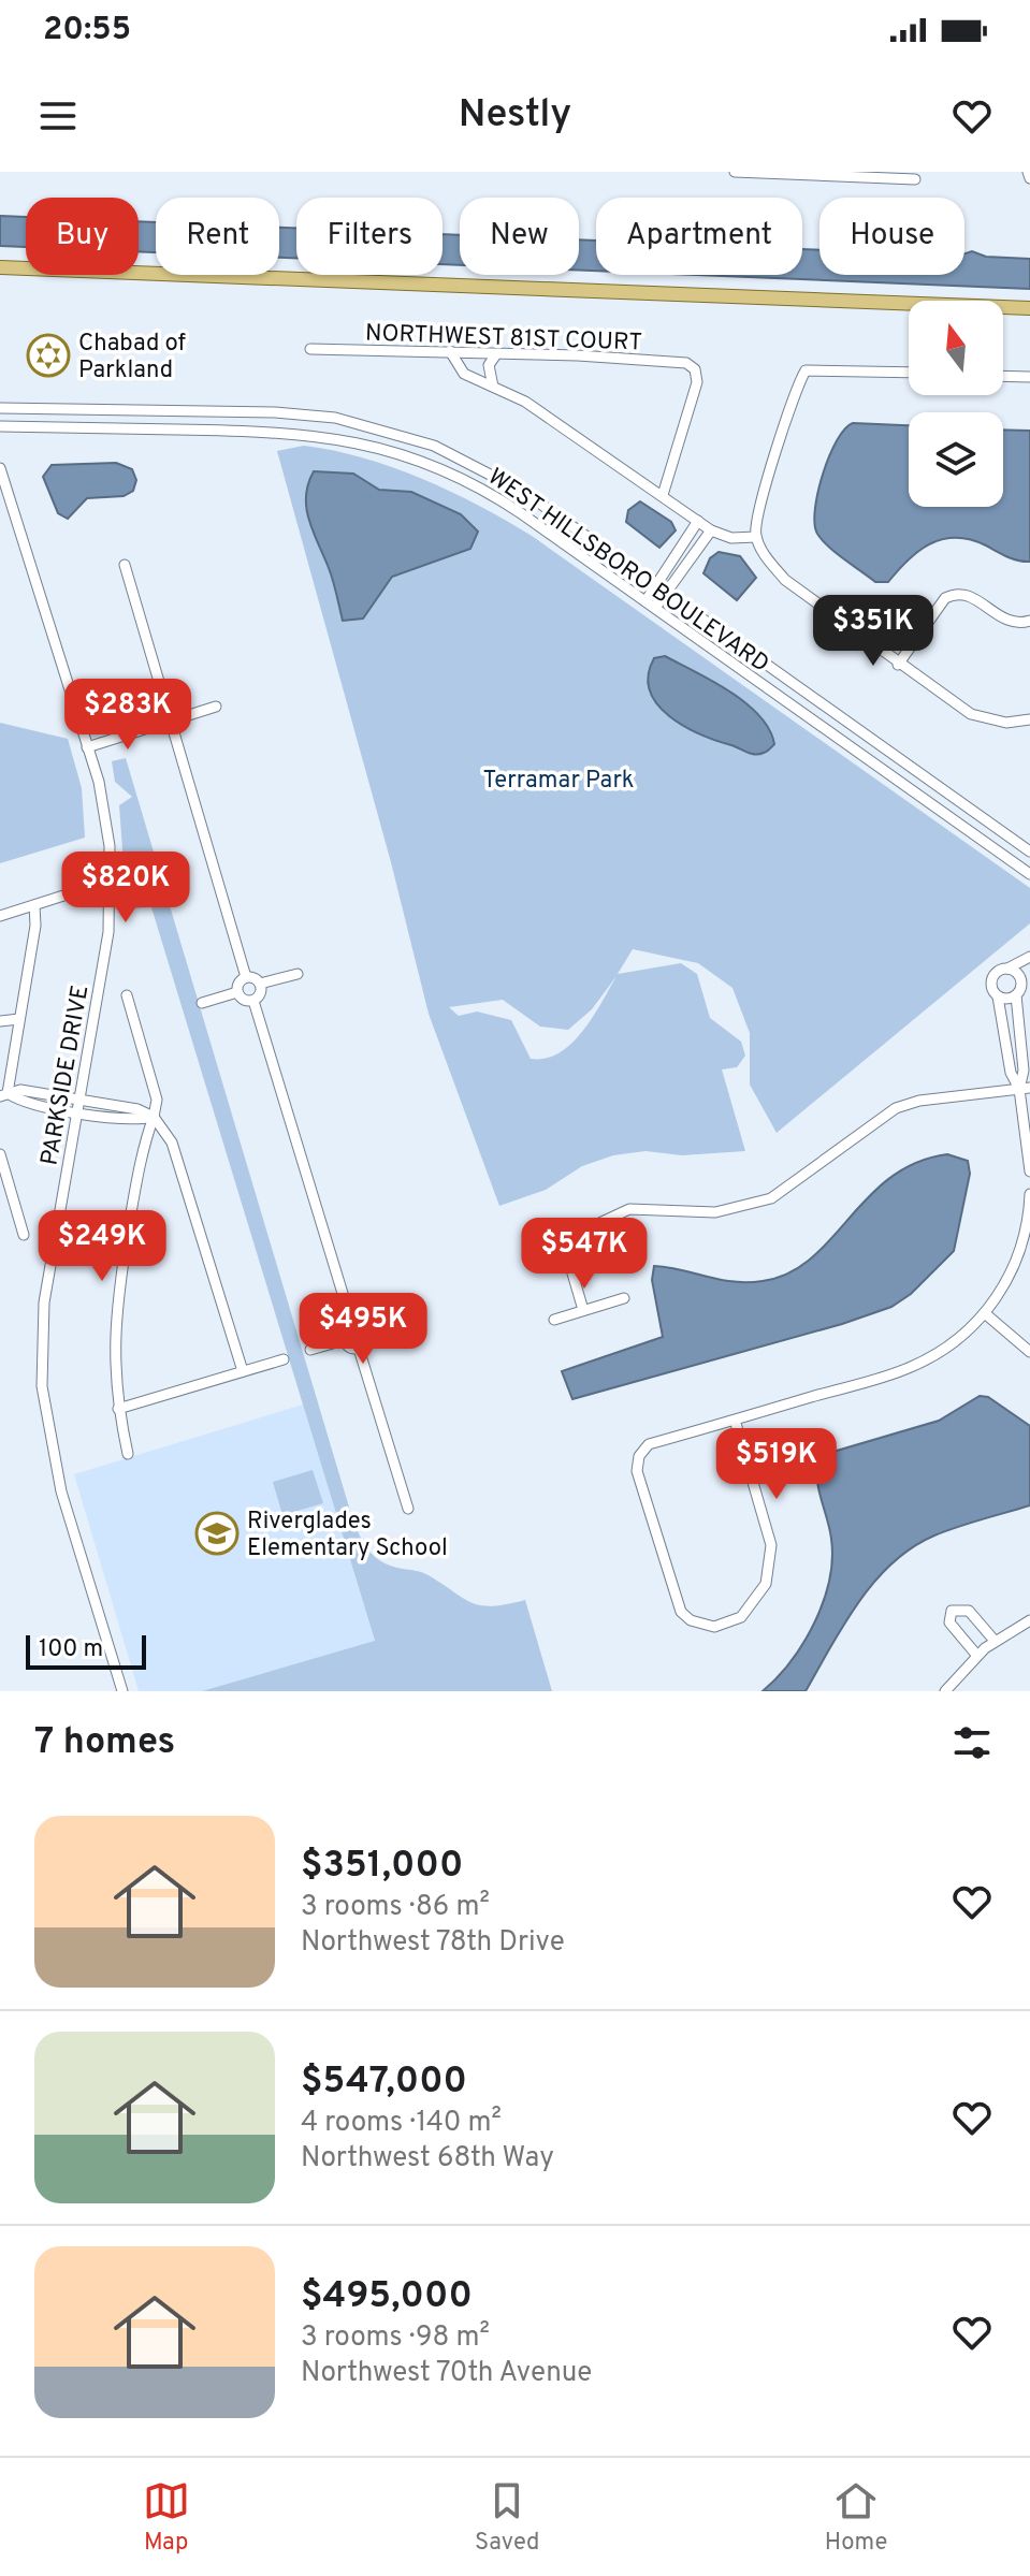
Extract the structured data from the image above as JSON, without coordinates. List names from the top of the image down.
{
  "streets": {
    "street": ["NORTHWEST 81ST COURT", "WEST HILLSBORO BOULEVARD", "PARKSIDE DRIVE"]
  },
  "parks": ["Terramar Park"],
  "places": {
    "synagogue": ["Chabad of Parkland"],
    "school or university": ["Riverglades Elementary School"]
  },
  "scale_bar": "100 m",
  "north": "top",
  "page": {
    "status": "20:55",
    "header": "Nestly",
    "chip": [
      "Buy",
      "Rent",
      "Filters",
      "New",
      "Apartment",
      "House"
    ],
    "price": [
      "$351K",
      "$283K",
      "$820K",
      "$249K",
      "$547K",
      "$495K",
      "$519K"
    ],
    "scale": "100 m",
    "heading": "7 homes",
    "list": [
      {
        "name": "$351,000",
        "note": "3 rooms · 86 m² · Northwest 78th Drive"
      },
      {
        "name": "$547,000",
        "note": "4 rooms · 140 m² · Northwest 68th Way"
      },
      {
        "name": "$495,000",
        "note": "3 rooms · 98 m² · Northwest 70th Avenue"
      }
    ],
    "tabs": ["Map", "Saved", "Home"]
  }
}
